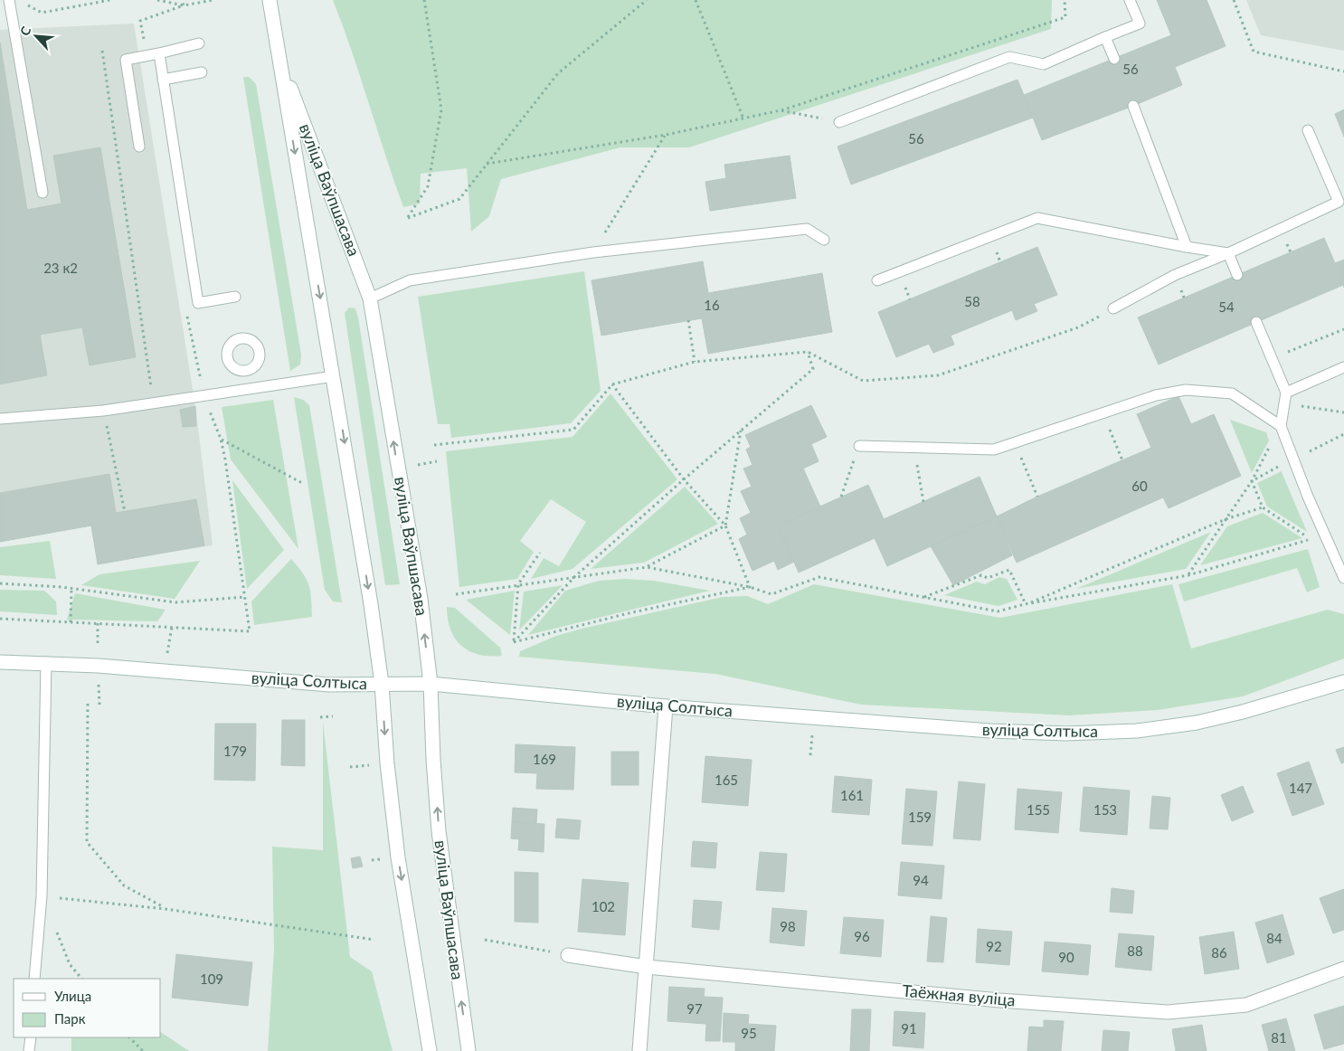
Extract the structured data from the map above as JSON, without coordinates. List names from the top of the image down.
{
  "streets": {
    "main road": ["вуліца Ваўпшасава", "вуліца Солтыса", "Таёжная вуліца"]
  },
  "crossings": [
    ["вуліца Ваўпшасава", "вуліца Солтыса"]
  ],
  "house_numbers": [
    "56",
    "56",
    "23 к2",
    "58",
    "16",
    "54",
    "60",
    "179",
    "169",
    "165",
    "147",
    "161",
    "155",
    "153",
    "159",
    "94",
    "102",
    "98",
    "96",
    "84",
    "92",
    "88",
    "86",
    "90",
    "109",
    "97",
    "91",
    "95",
    "81"
  ],
  "legend": ["Улица", "Парк"],
  "north": "top left"
}
